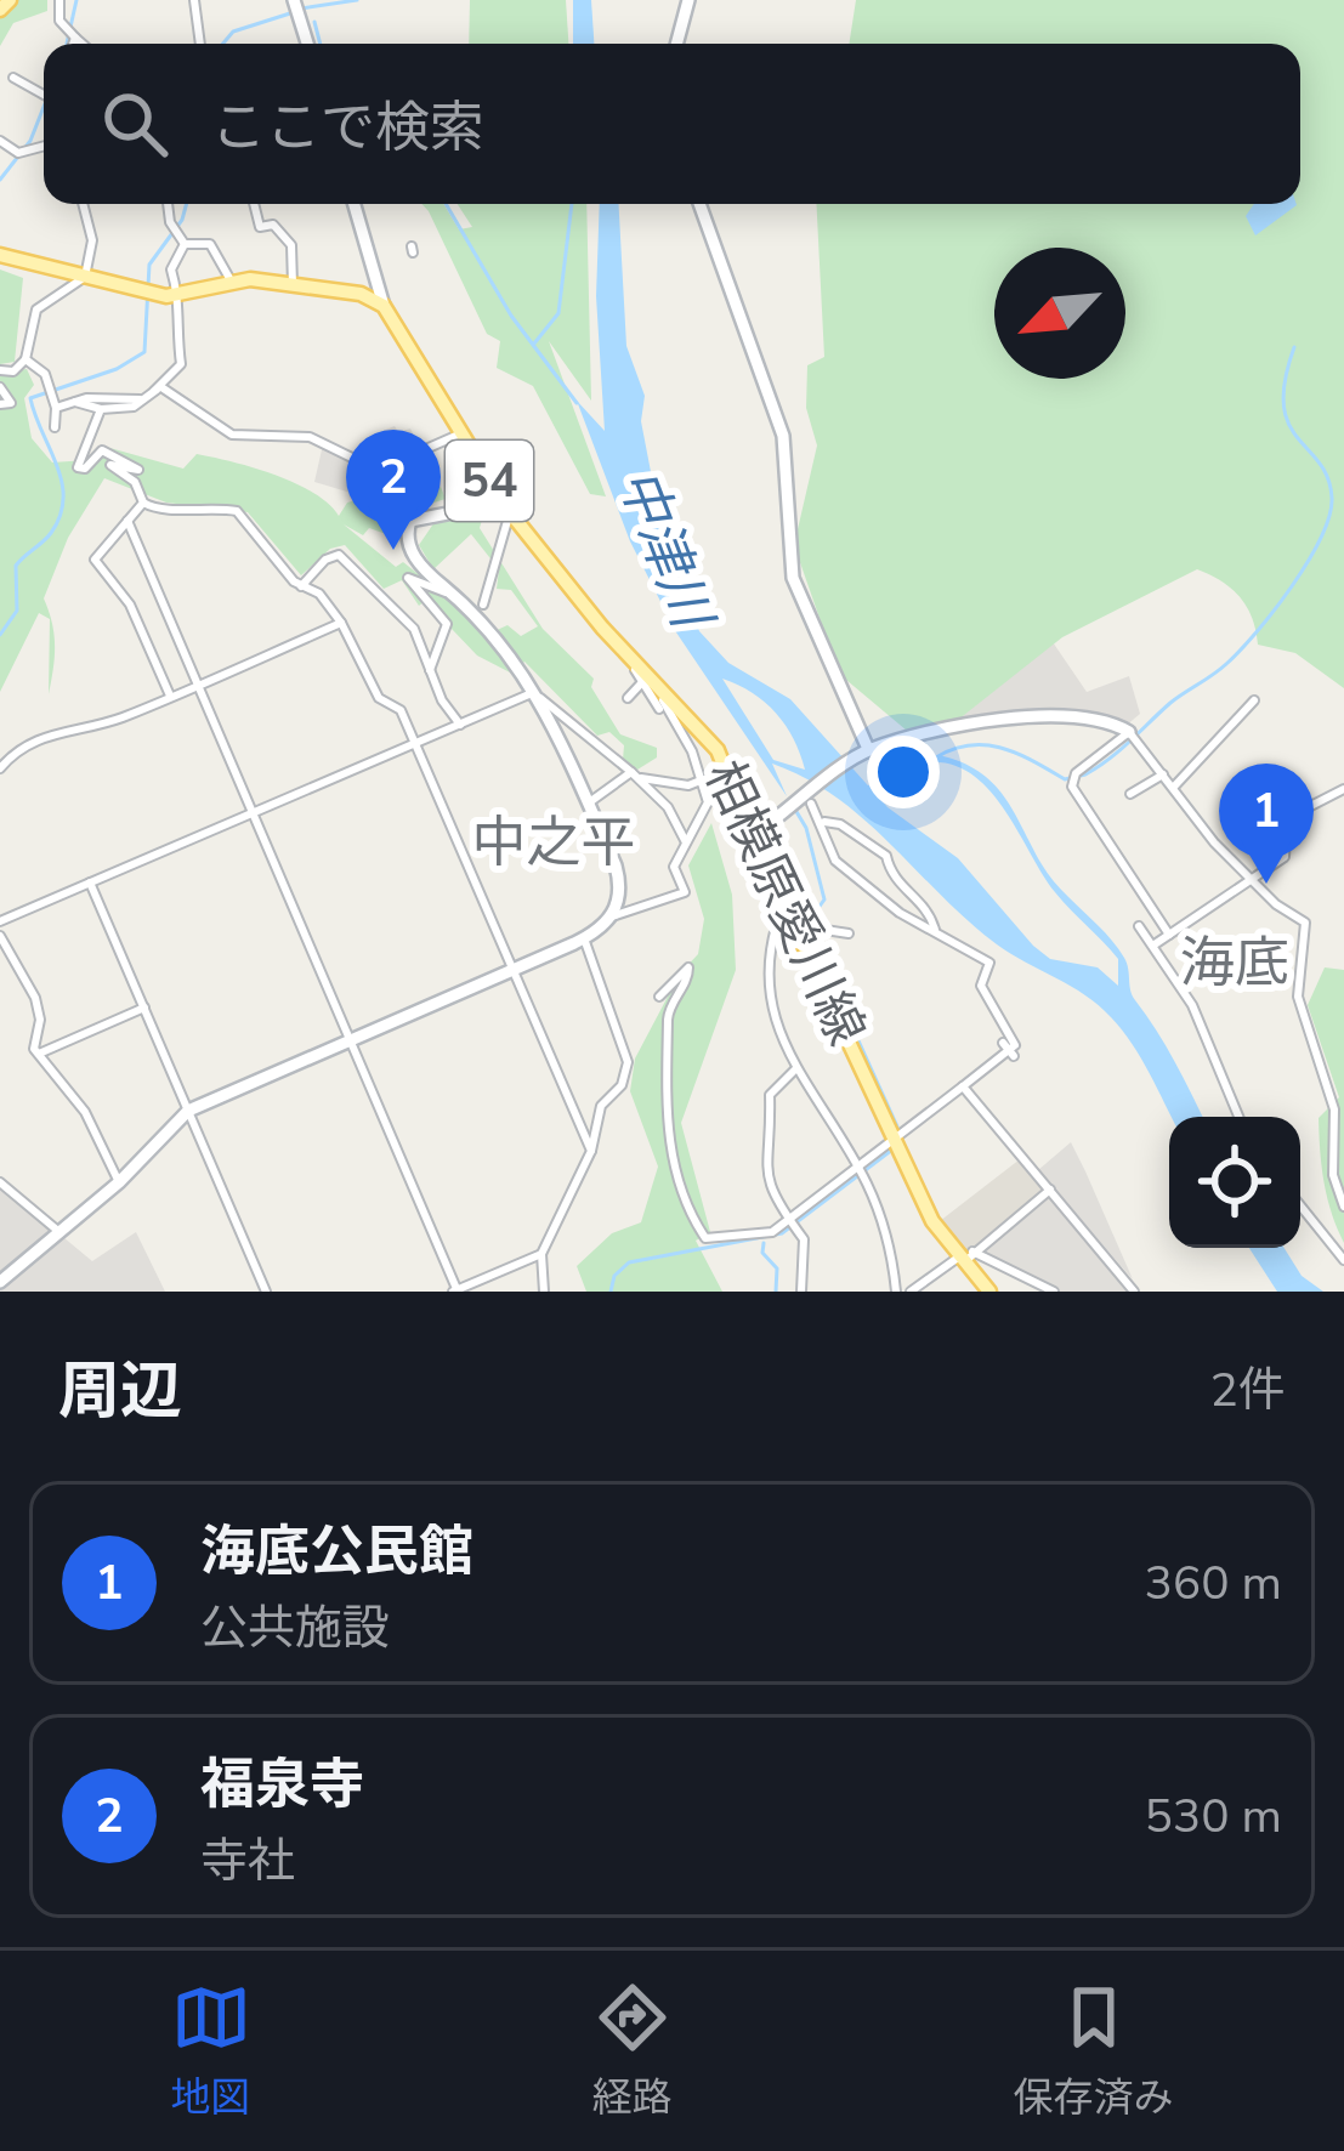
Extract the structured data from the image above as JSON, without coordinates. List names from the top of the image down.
{
  "streets": {
    "main road": ["54", "相模原愛川線"]
  },
  "districts": ["中之平", "海底"],
  "water": ["中津川"],
  "north": "bottom left",
  "page": {
    "search": "ここで検索",
    "pins": ["2", "1"],
    "heading": ["周辺", "2件"],
    "list": [
      {
        "mark": "1",
        "name": "海底公民館",
        "note": "公共施設",
        "value": "360 m"
      },
      {
        "mark": "2",
        "name": "福泉寺",
        "note": "寺社",
        "value": "530 m"
      }
    ],
    "nav": ["地図", "経路", "保存済み"]
  }
}
